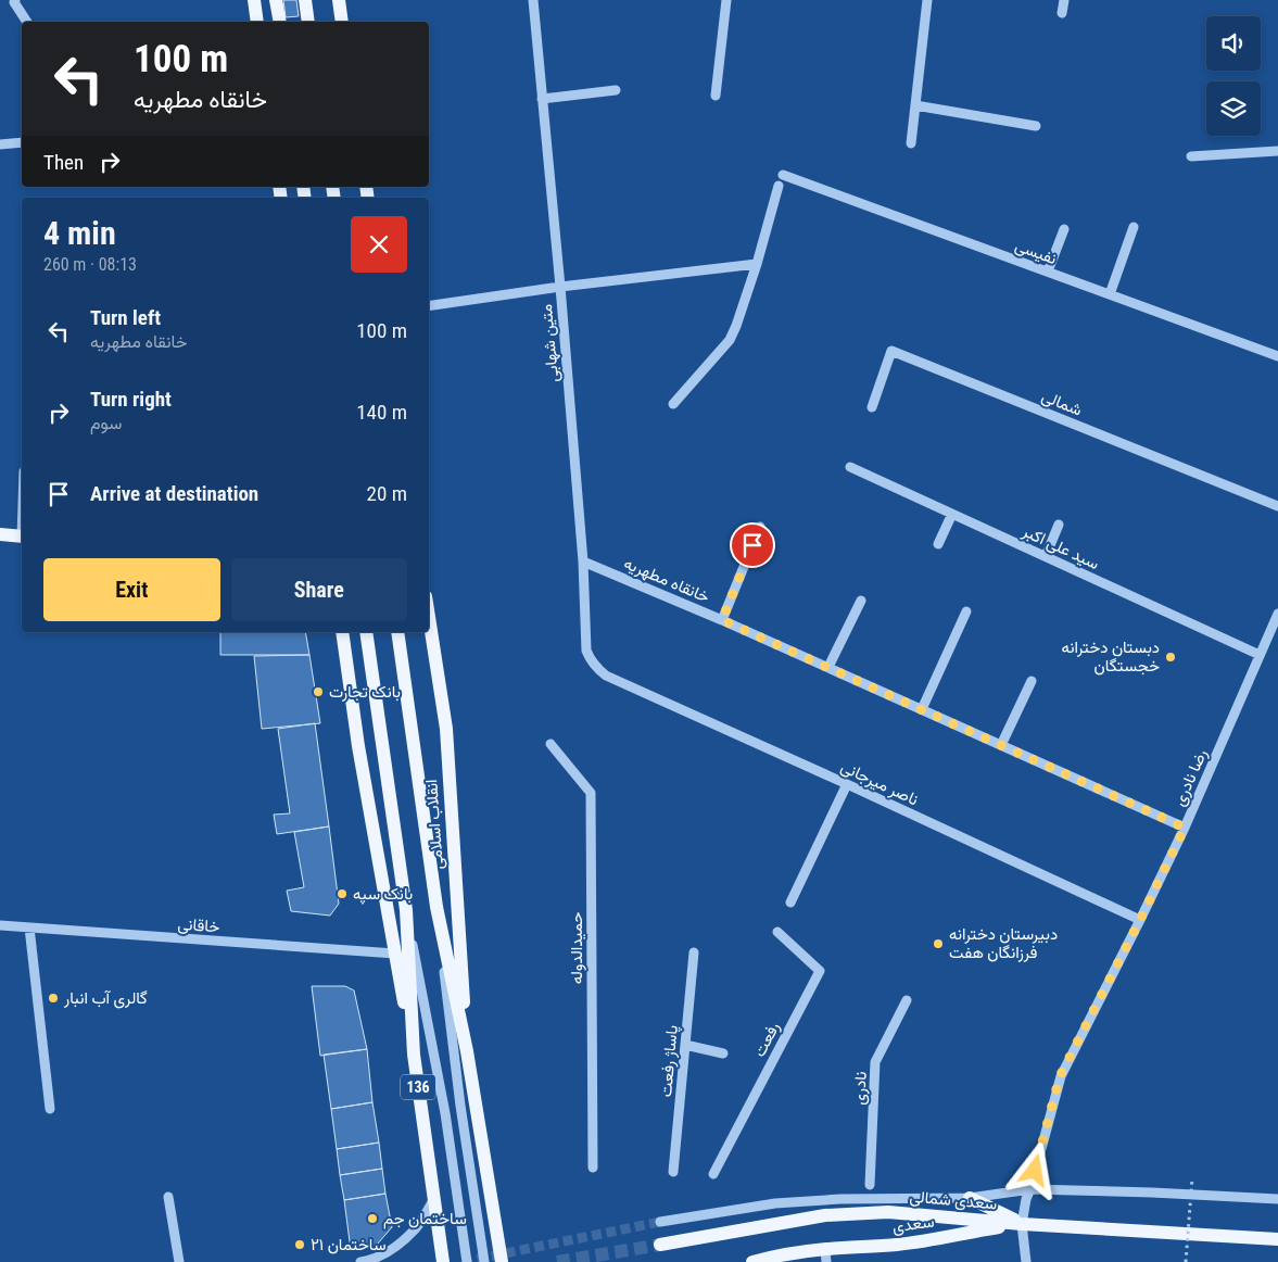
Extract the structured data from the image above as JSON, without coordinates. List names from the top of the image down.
{
  "streets": {
    "main road": [
      "انقلاب اسلامی",
      "136",
      "سعدی شمالی",
      "سعدی"
    ],
    "street": [
      "نفیسی",
      "متین شهابی",
      "شمالی",
      "سید علی اکبر",
      "خانقاه مطهریه",
      "رضا نادری",
      "ناصر میرجانی",
      "خاقانی",
      "حمیدالدوله",
      "رفعت",
      "پاساژ رفعت",
      "نادری"
    ]
  },
  "crossings": [
    ["متین شهابی", "خانقاه مطهریه"],
    ["متین شهابی", "ناصر میرجانی"],
    ["سید علی اکبر", "رضا نادری"],
    ["خانقاه مطهریه", "رضا نادری"],
    ["رضا نادری", "ناصر میرجانی"],
    ["رضا نادری", "سعدی شمالی"],
    ["رضا نادری", "سعدی"],
    ["سعدی شمالی", "سعدی"]
  ],
  "places": [
    "دبستان دخترانه خجستگان",
    "بانک تجارت",
    "بانک سپه",
    "دبیرستان دخترانه فرزانگان هفت",
    "گالری آب انبار",
    "ساختمان جم",
    "ساختمان ۲۱"
  ],
  "page": {
    "turn": ["100 m", "خانقاه مطهریه"],
    "then": "Then",
    "heading": ["4 min", "260 m · 08:13"],
    "list": [
      {
        "name": "Turn left",
        "note": "خانقاه مطهریه",
        "value": "100 m"
      },
      {
        "name": "Turn right",
        "note": "سوم",
        "value": "140 m"
      },
      {
        "name": "Arrive at destination",
        "value": "20 m"
      }
    ],
    "buttons": ["Exit", "Share"]
  }
}
